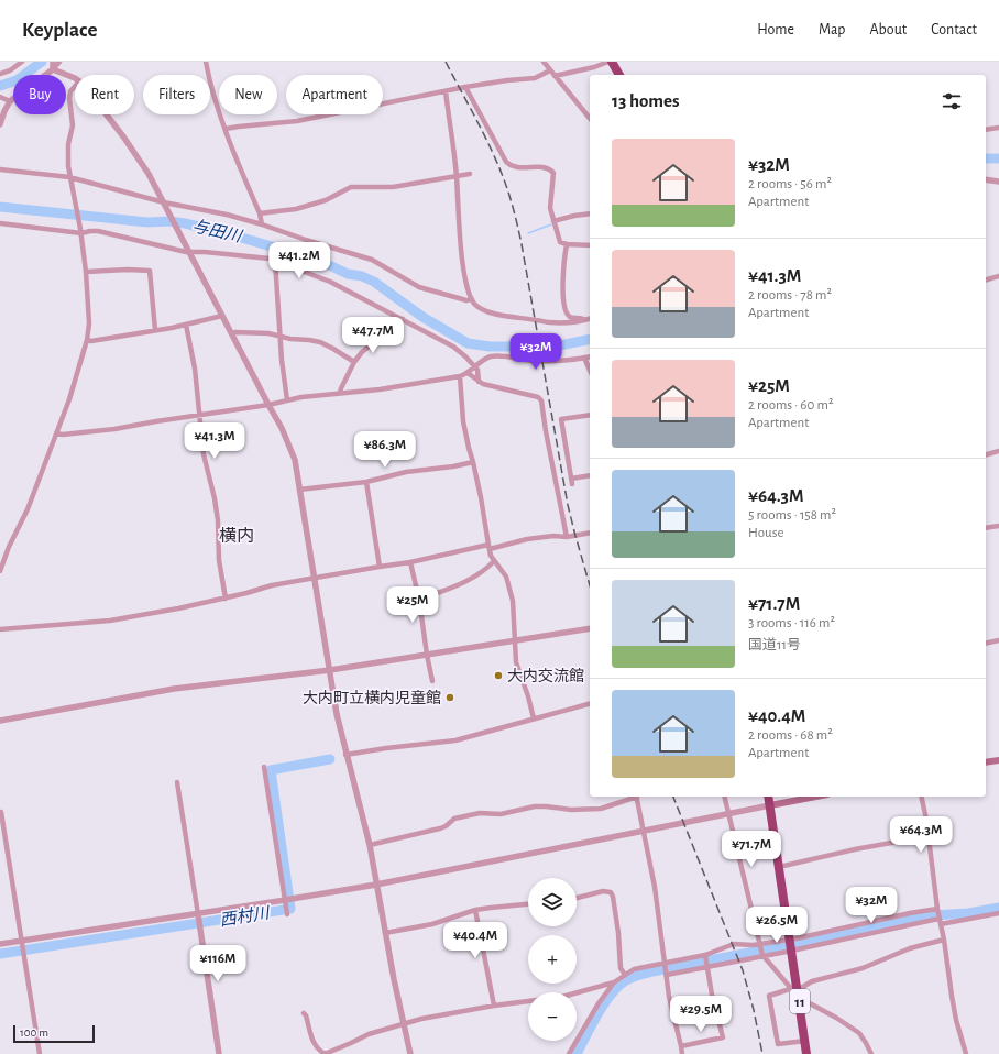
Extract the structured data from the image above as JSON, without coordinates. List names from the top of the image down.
{
  "streets": {
    "highway": ["11"]
  },
  "districts": ["横内"],
  "water": ["与田川", "西村川"],
  "places": ["大内交流館", "大内町立横内児童館"],
  "scale_bar": "100 m",
  "page": {
    "header": "Keyplace",
    "nav": [
      "Home",
      "Map",
      "About",
      "Contact"
    ],
    "chip": [
      "Buy",
      "Rent",
      "Filters",
      "New",
      "Apartment"
    ],
    "heading": "13 homes",
    "list": [
      {
        "name": "¥32M",
        "note": "2 rooms · 56 m² · Apartment"
      },
      {
        "name": "¥41.3M",
        "note": "2 rooms · 78 m² · Apartment"
      },
      {
        "name": "¥25M",
        "note": "2 rooms · 60 m² · Apartment"
      },
      {
        "name": "¥64.3M",
        "note": "5 rooms · 158 m² · House"
      },
      {
        "name": "¥71.7M",
        "note": "3 rooms · 116 m² · 国道11号"
      },
      {
        "name": "¥40.4M",
        "note": "2 rooms · 68 m² · Apartment"
      }
    ],
    "price": [
      "¥41.2M",
      "¥47.7M",
      "¥32M",
      "¥41.3M",
      "¥86.3M",
      "¥25M",
      "¥64.3M",
      "¥71.7M",
      "¥32M",
      "¥26.5M",
      "¥40.4M",
      "¥116M",
      "¥29.5M"
    ],
    "map_buttons": ["+", "−"],
    "scale": "100 m"
  }
}
